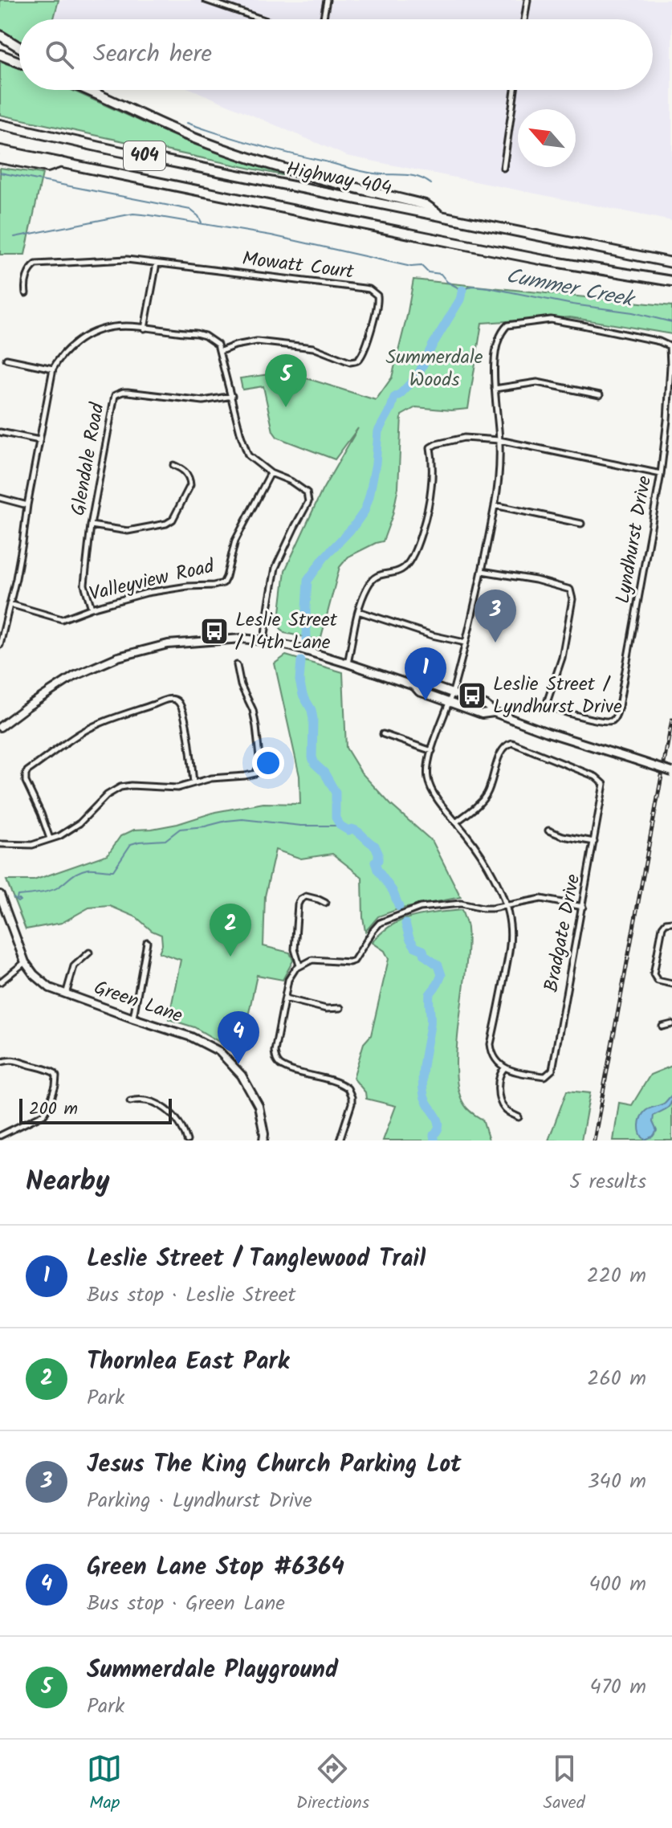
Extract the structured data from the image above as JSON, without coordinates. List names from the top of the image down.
{
  "streets": {
    "highway": ["404", "Highway 404"],
    "main road": ["Green Lane"],
    "street": [
      "Mowatt Court",
      "Glendale Road",
      "Lyndhurst Drive",
      "Valleyview Road",
      "Bradgate Drive"
    ]
  },
  "crossings": [
    ["Glendale Road", "Valleyview Road"],
    ["Lyndhurst Drive", "Bradgate Drive"]
  ],
  "water": ["Cummer Creek"],
  "parks": ["Summerdale Woods"],
  "places": {
    "bus stop": ["Leslie Street / 14th Lane", "Leslie Street / Lyndhurst Drive"]
  },
  "scale_bar": "200 m",
  "north": "top left",
  "page": {
    "search": "Search here",
    "pins": [
      "5",
      "3",
      "1",
      "2",
      "4"
    ],
    "scale": "200 m",
    "heading": ["Nearby", "5 results"],
    "list": [
      {
        "mark": "1",
        "name": "Leslie Street / Tanglewood Trail",
        "note": "Bus stop · Leslie Street",
        "value": "220 m"
      },
      {
        "mark": "2",
        "name": "Thornlea East Park",
        "note": "Park",
        "value": "260 m"
      },
      {
        "mark": "3",
        "name": "Jesus The King Church Parking Lot",
        "note": "Parking · Lyndhurst Drive",
        "value": "340 m"
      },
      {
        "mark": "4",
        "name": "Green Lane Stop #6364",
        "note": "Bus stop · Green Lane",
        "value": "400 m"
      },
      {
        "mark": "5",
        "name": "Summerdale Playground",
        "note": "Park",
        "value": "470 m"
      }
    ],
    "nav": ["Map", "Directions", "Saved"]
  }
}
